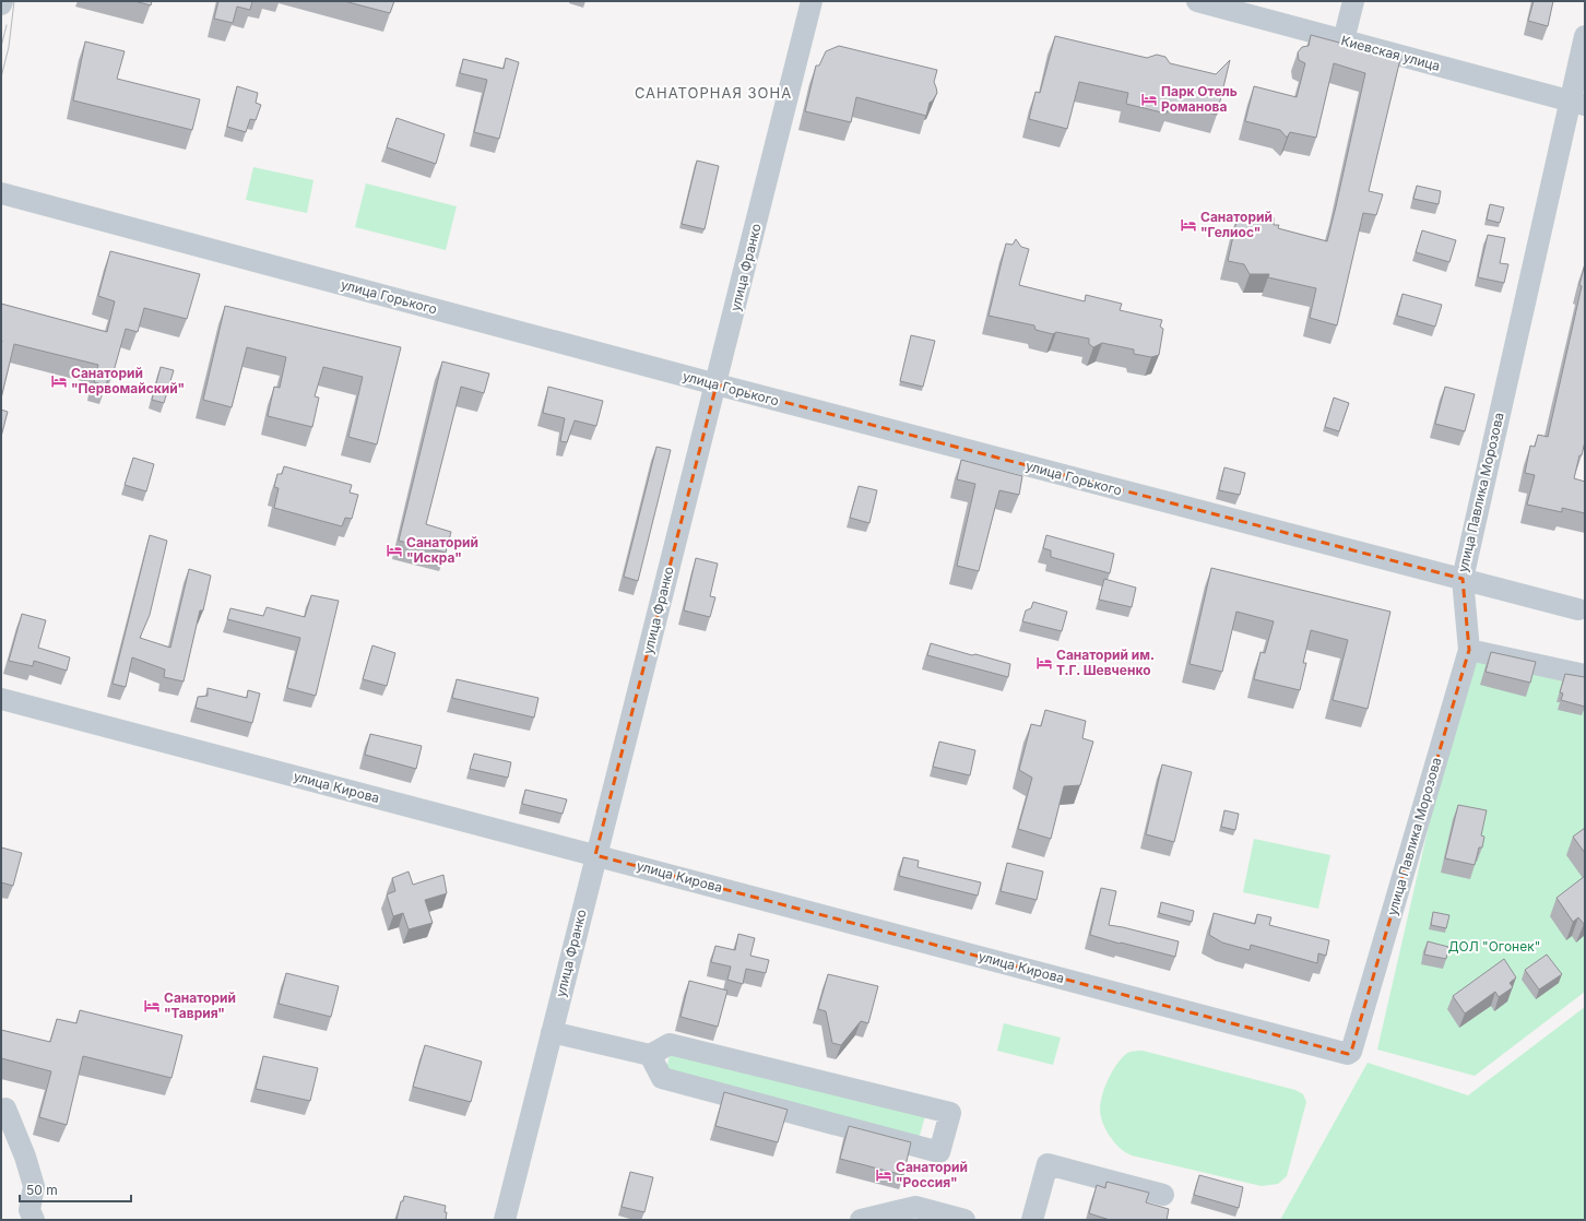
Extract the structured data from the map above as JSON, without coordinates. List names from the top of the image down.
{
  "streets": {
    "street": [
      "Киевская улица",
      "улица Франко",
      "улица Горького",
      "улица Павлика Морозова",
      "улица Кирова"
    ]
  },
  "crossings": [
    ["Киевская улица", "улица Павлика Морозова"],
    ["улица Франко", "улица Горького"],
    ["улица Франко", "улица Кирова"],
    ["улица Горького", "улица Павлика Морозова"],
    ["улица Павлика Морозова", "улица Кирова"]
  ],
  "districts": ["САНАТОРНАЯ ЗОНА"],
  "parks": ["ДОЛ \"Огонек\""],
  "places": {
    "hotel": [
      "Парк Отель Романова",
      "Санаторий \"Гелиос\"",
      "Санаторий \"Первомайский\"",
      "Санаторий \"Искра\"",
      "Санаторий им. Т.Г. Шевченко",
      "Санаторий \"Таврия\"",
      "Санаторий \"Россия\""
    ]
  },
  "scale_bar": "50 m"
}
